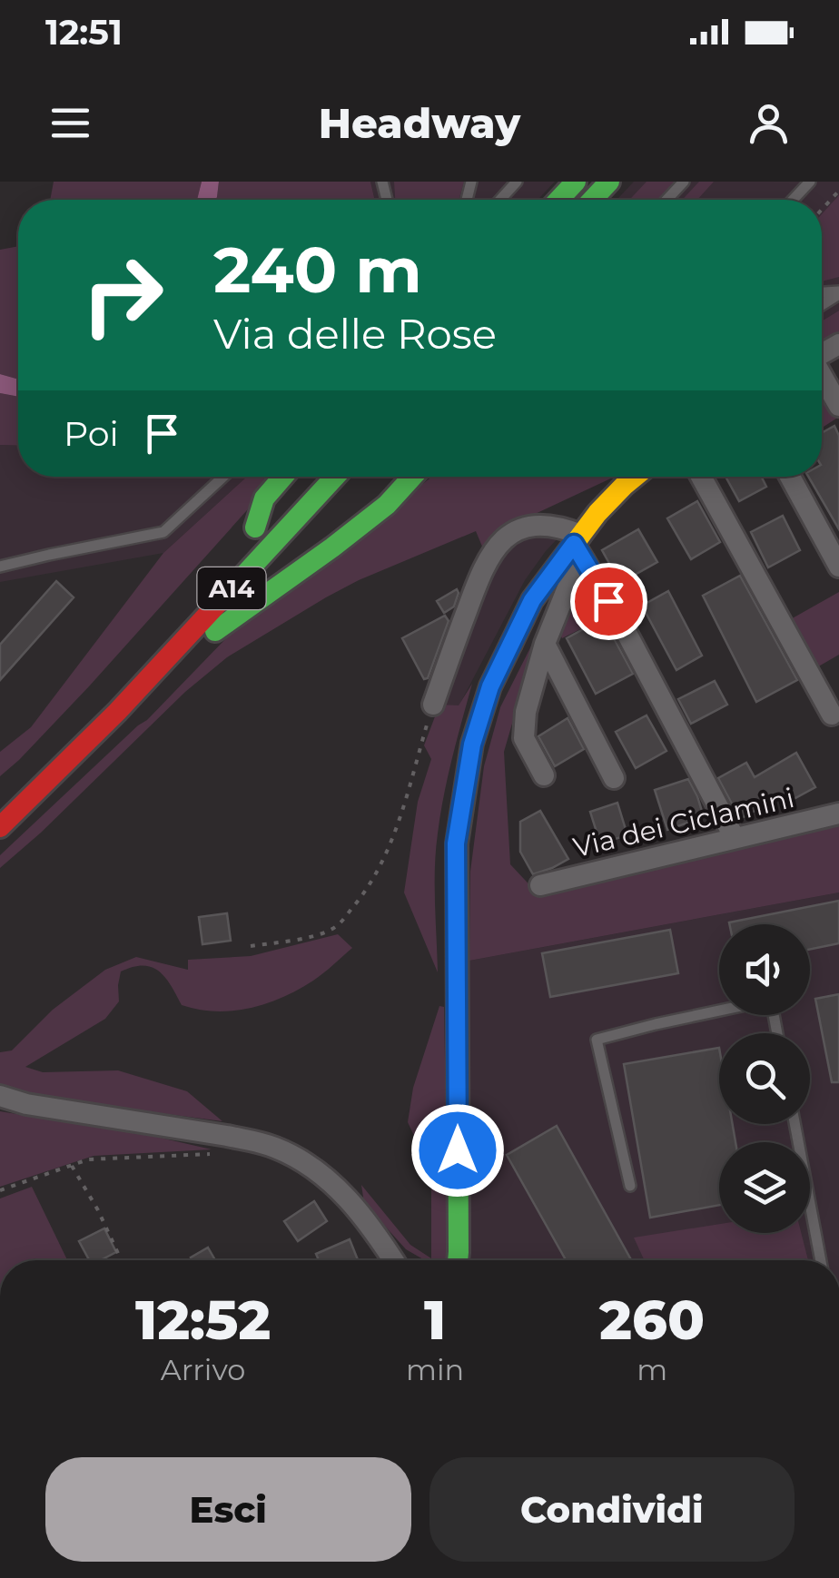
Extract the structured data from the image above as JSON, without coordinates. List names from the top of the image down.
{
  "streets": {
    "main road": ["A14"],
    "street": ["Via dei Ciclamini"]
  },
  "page": {
    "status": "12:51",
    "header": "Headway",
    "turn": ["240 m", "Via delle Rose"],
    "then": "Poi",
    "eta": [
      "12:52",
      "Arrivo",
      "1",
      "min",
      "260",
      "m"
    ],
    "buttons": ["Esci", "Condividi"]
  }
}
